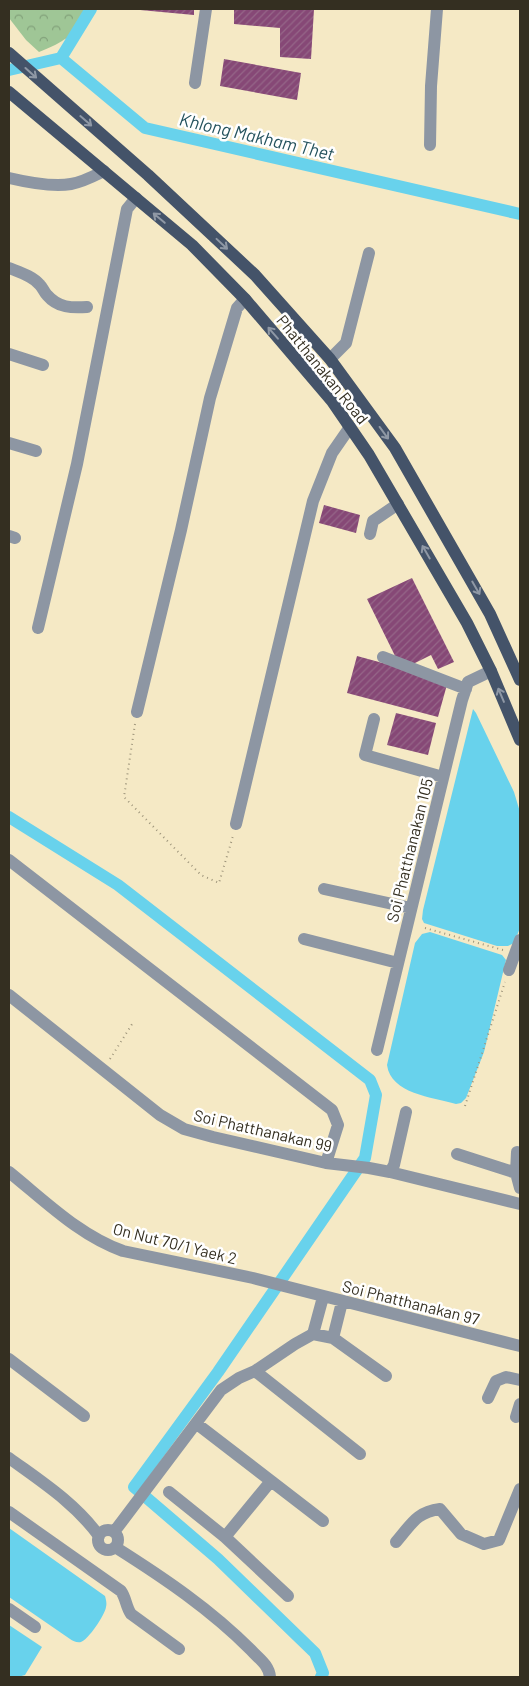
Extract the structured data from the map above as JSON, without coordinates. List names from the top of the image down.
{
  "streets": {
    "main road": ["Phatthanakan Road"],
    "street": [
      "Soi Phatthanakan 105",
      "Soi Phatthanakan 99",
      "On Nut 70/1 Yaek 2",
      "Soi Phatthanakan 97"
    ]
  },
  "crossings": [
    ["On Nut 70/1 Yaek 2", "Soi Phatthanakan 97"]
  ],
  "water": ["Khlong Makham Thet"]
}
